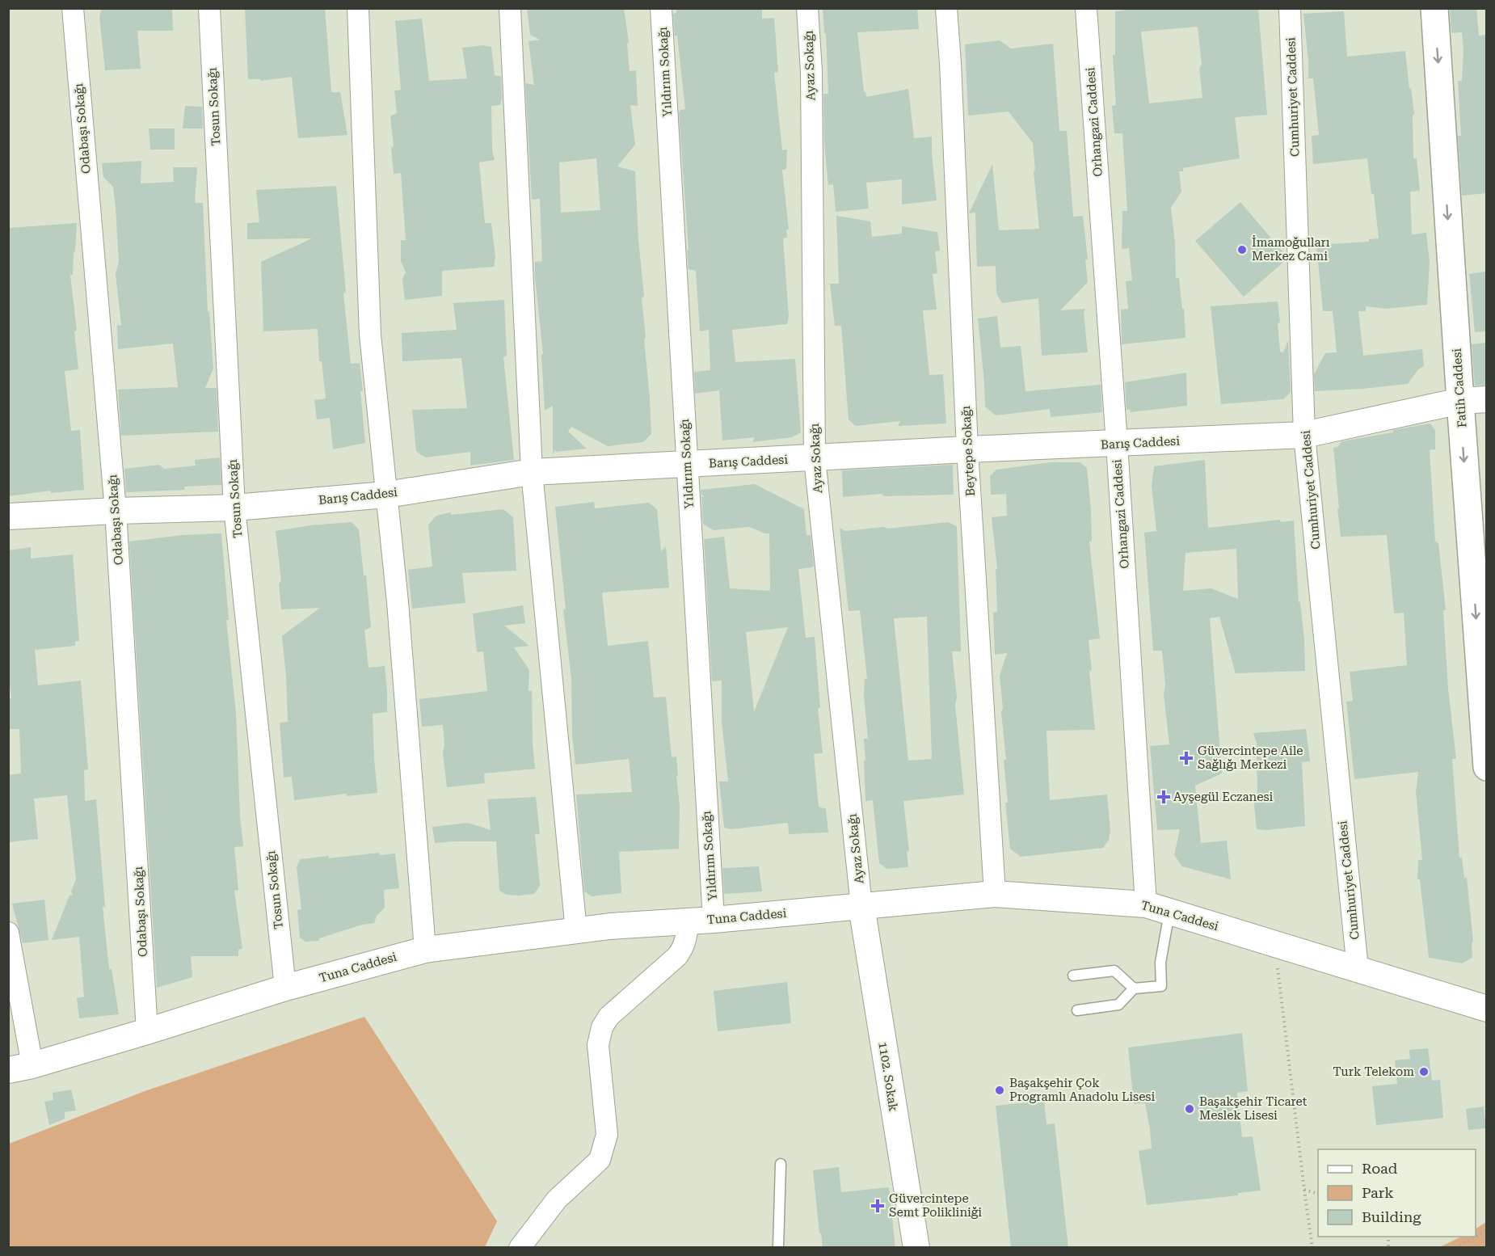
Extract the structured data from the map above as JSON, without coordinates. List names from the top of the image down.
{
  "streets": {
    "main road": ["Fatih Caddesi"],
    "street": [
      "Ayaz Sokağı",
      "Yıldırım Sokağı",
      "Cumhuriyet Caddesi",
      "Tosun Sokağı",
      "Orhangazi Caddesi",
      "Odabaşı Sokağı",
      "Barış Caddesi",
      "Beytepe Sokağı",
      "Tuna Caddesi",
      "1102. Sokak"
    ]
  },
  "crossings": [
    ["Ayaz Sokağı", "Barış Caddesi"],
    ["Ayaz Sokağı", "Tuna Caddesi"],
    ["Ayaz Sokağı", "1102. Sokak"],
    ["Yıldırım Sokağı", "Barış Caddesi"],
    ["Yıldırım Sokağı", "Tuna Caddesi"],
    ["Cumhuriyet Caddesi", "Barış Caddesi"],
    ["Cumhuriyet Caddesi", "Tuna Caddesi"],
    ["Tosun Sokağı", "Barış Caddesi"],
    ["Tosun Sokağı", "Tuna Caddesi"],
    ["Orhangazi Caddesi", "Barış Caddesi"],
    ["Orhangazi Caddesi", "Tuna Caddesi"],
    ["Odabaşı Sokağı", "Barış Caddesi"],
    ["Odabaşı Sokağı", "Tuna Caddesi"],
    ["Fatih Caddesi", "Barış Caddesi"],
    ["Barış Caddesi", "Beytepe Sokağı"],
    ["Beytepe Sokağı", "Tuna Caddesi"],
    ["Tuna Caddesi", "1102. Sokak"]
  ],
  "one_way": ["Fatih Caddesi"],
  "places": {
    "other": [
      "İmamoğulları Merkez Cami",
      "Turk Telekom",
      "Başakşehir Çok Programlı Anadolu Lisesi",
      "Başakşehir Ticaret Meslek Lisesi"
    ],
    "health": ["Güvercintepe Aile Sağlığı Merkezi", "Ayşegül Eczanesi", "Güvercintepe Semt Polikliniği"]
  },
  "legend": ["Road", "Park", "Building"]
}
